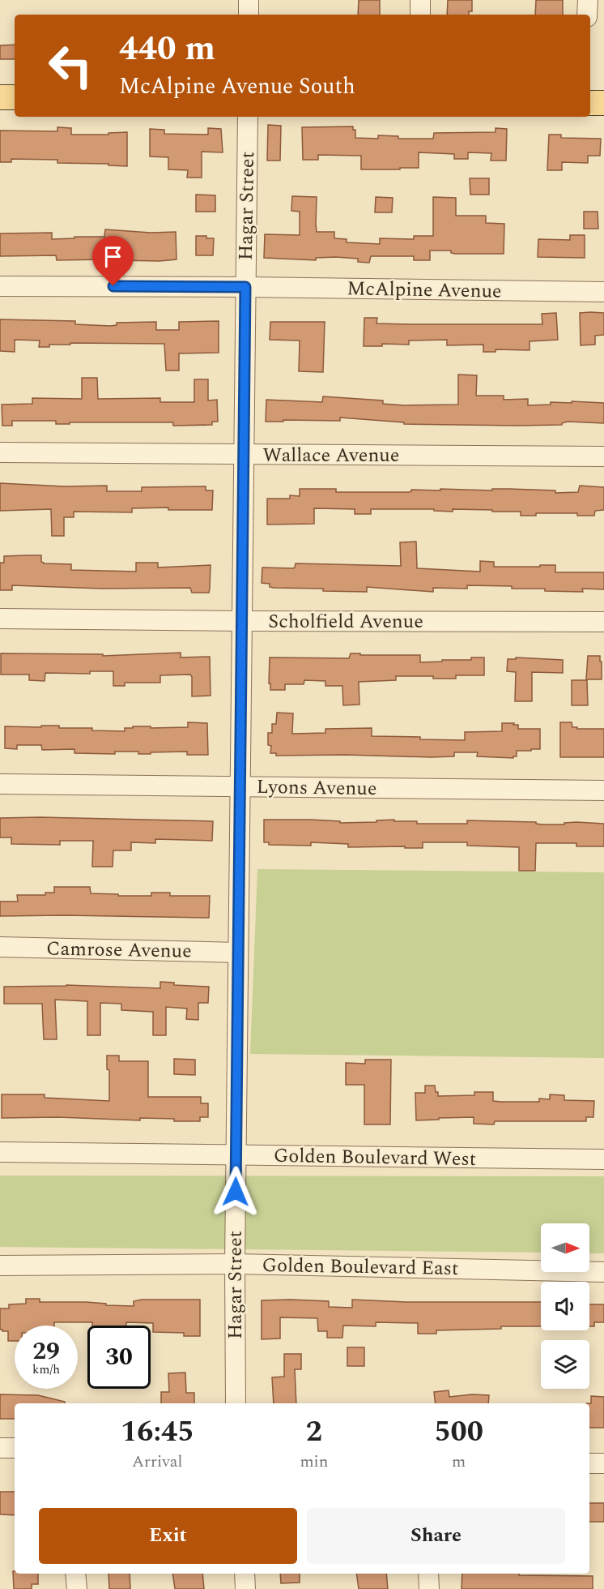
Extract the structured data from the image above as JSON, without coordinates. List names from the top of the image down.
{
  "streets": {
    "street": [
      "Hagar Street",
      "McAlpine Avenue",
      "Wallace Avenue",
      "Scholfield Avenue",
      "Lyons Avenue",
      "Camrose Avenue",
      "Golden Boulevard West",
      "Golden Boulevard East"
    ]
  },
  "crossings": [
    ["Hagar Street", "McAlpine Avenue"],
    ["Hagar Street", "Wallace Avenue"],
    ["Hagar Street", "Scholfield Avenue"],
    ["Hagar Street", "Lyons Avenue"],
    ["Hagar Street", "Camrose Avenue"],
    ["Hagar Street", "Golden Boulevard West"],
    ["Hagar Street", "Golden Boulevard East"]
  ],
  "north": "right",
  "page": {
    "turn": ["440 m", "McAlpine Avenue South"],
    "speed": "29 km/h",
    "limit": "30",
    "eta": [
      "16:45",
      "Arrival",
      "2",
      "min",
      "500",
      "m"
    ],
    "buttons": ["Exit", "Share"]
  }
}
